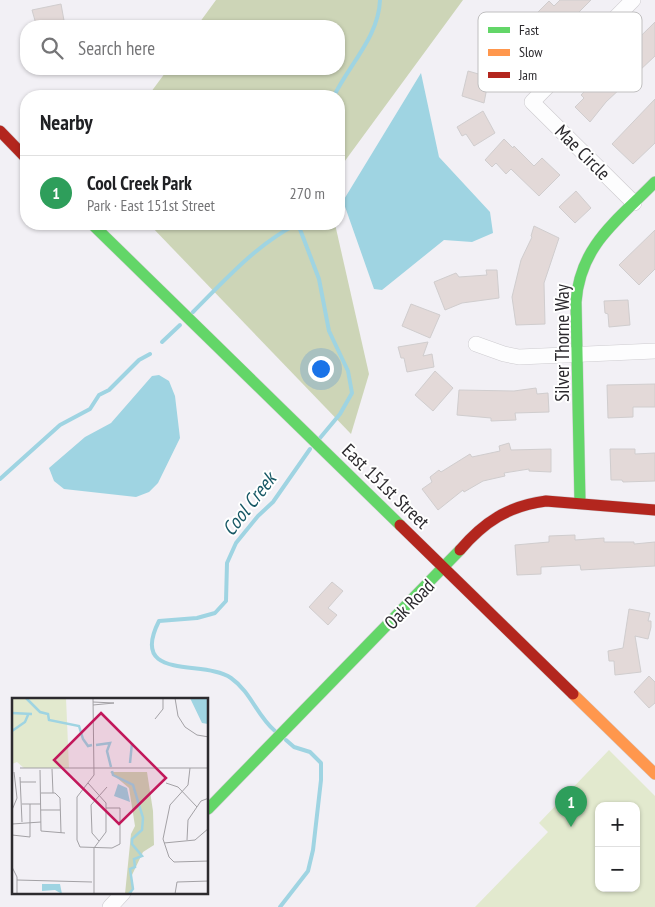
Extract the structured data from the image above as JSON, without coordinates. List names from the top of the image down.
{
  "streets": {
    "street": [
      "Mae Circle",
      "Silver Thorne Way",
      "East 151st Street",
      "Oak Road"
    ]
  },
  "crossings": [
    ["Mae Circle", "Silver Thorne Way"],
    ["Silver Thorne Way", "Oak Road"],
    ["East 151st Street", "Oak Road"]
  ],
  "water": ["Cool Creek"],
  "legend": ["Fast", "Slow", "Jam"],
  "page": {
    "search": "Search here",
    "heading": "Nearby",
    "list": [
      {
        "mark": "1",
        "name": "Cool Creek Park",
        "note": "Park · East 151st Street",
        "value": "270 m"
      }
    ],
    "pins": "1",
    "map_buttons": ["+", "−"]
  }
}
